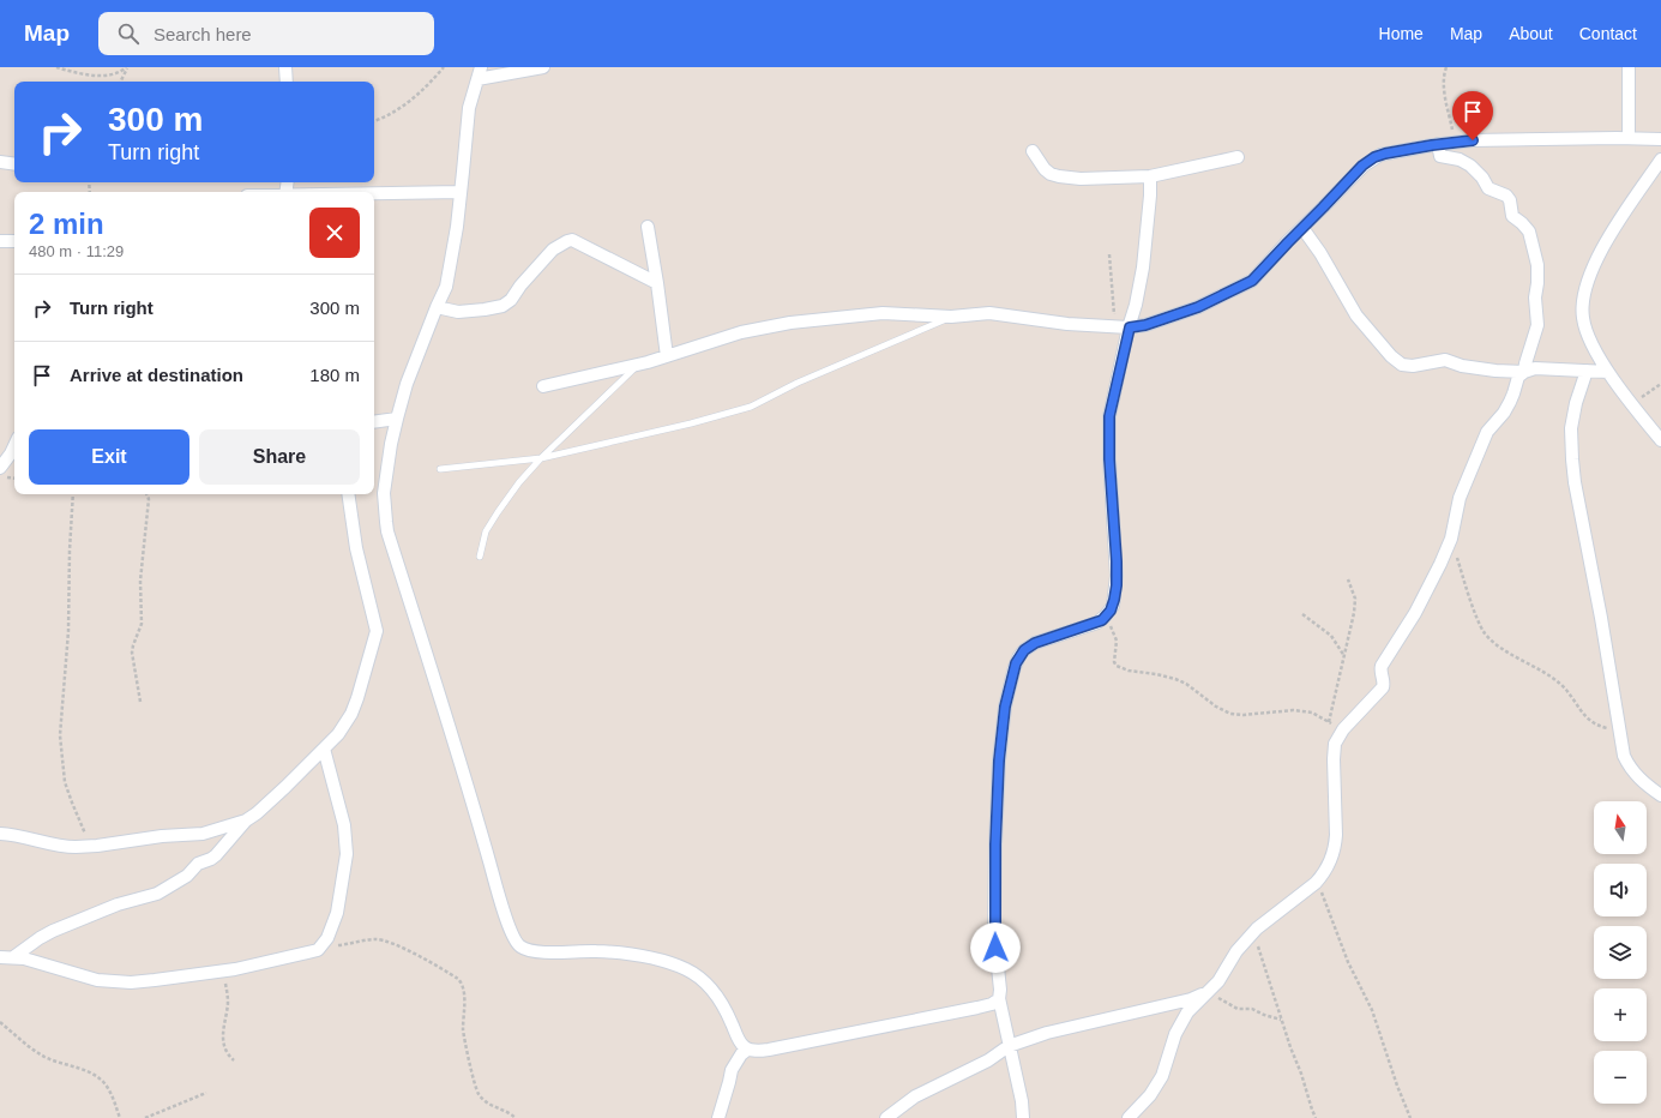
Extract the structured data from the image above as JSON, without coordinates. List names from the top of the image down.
{
  "north": "top",
  "page": {
    "header": "Map",
    "search": "Search here",
    "nav": [
      "Home",
      "Map",
      "About",
      "Contact"
    ],
    "turn": ["300 m", "Turn right"],
    "heading": ["2 min", "480 m · 11:29"],
    "list": [
      {
        "name": "Turn right",
        "value": "300 m"
      },
      {
        "name": "Arrive at destination",
        "value": "180 m"
      }
    ],
    "buttons": ["Exit", "Share"],
    "map_buttons": ["+", "−"]
  }
}
